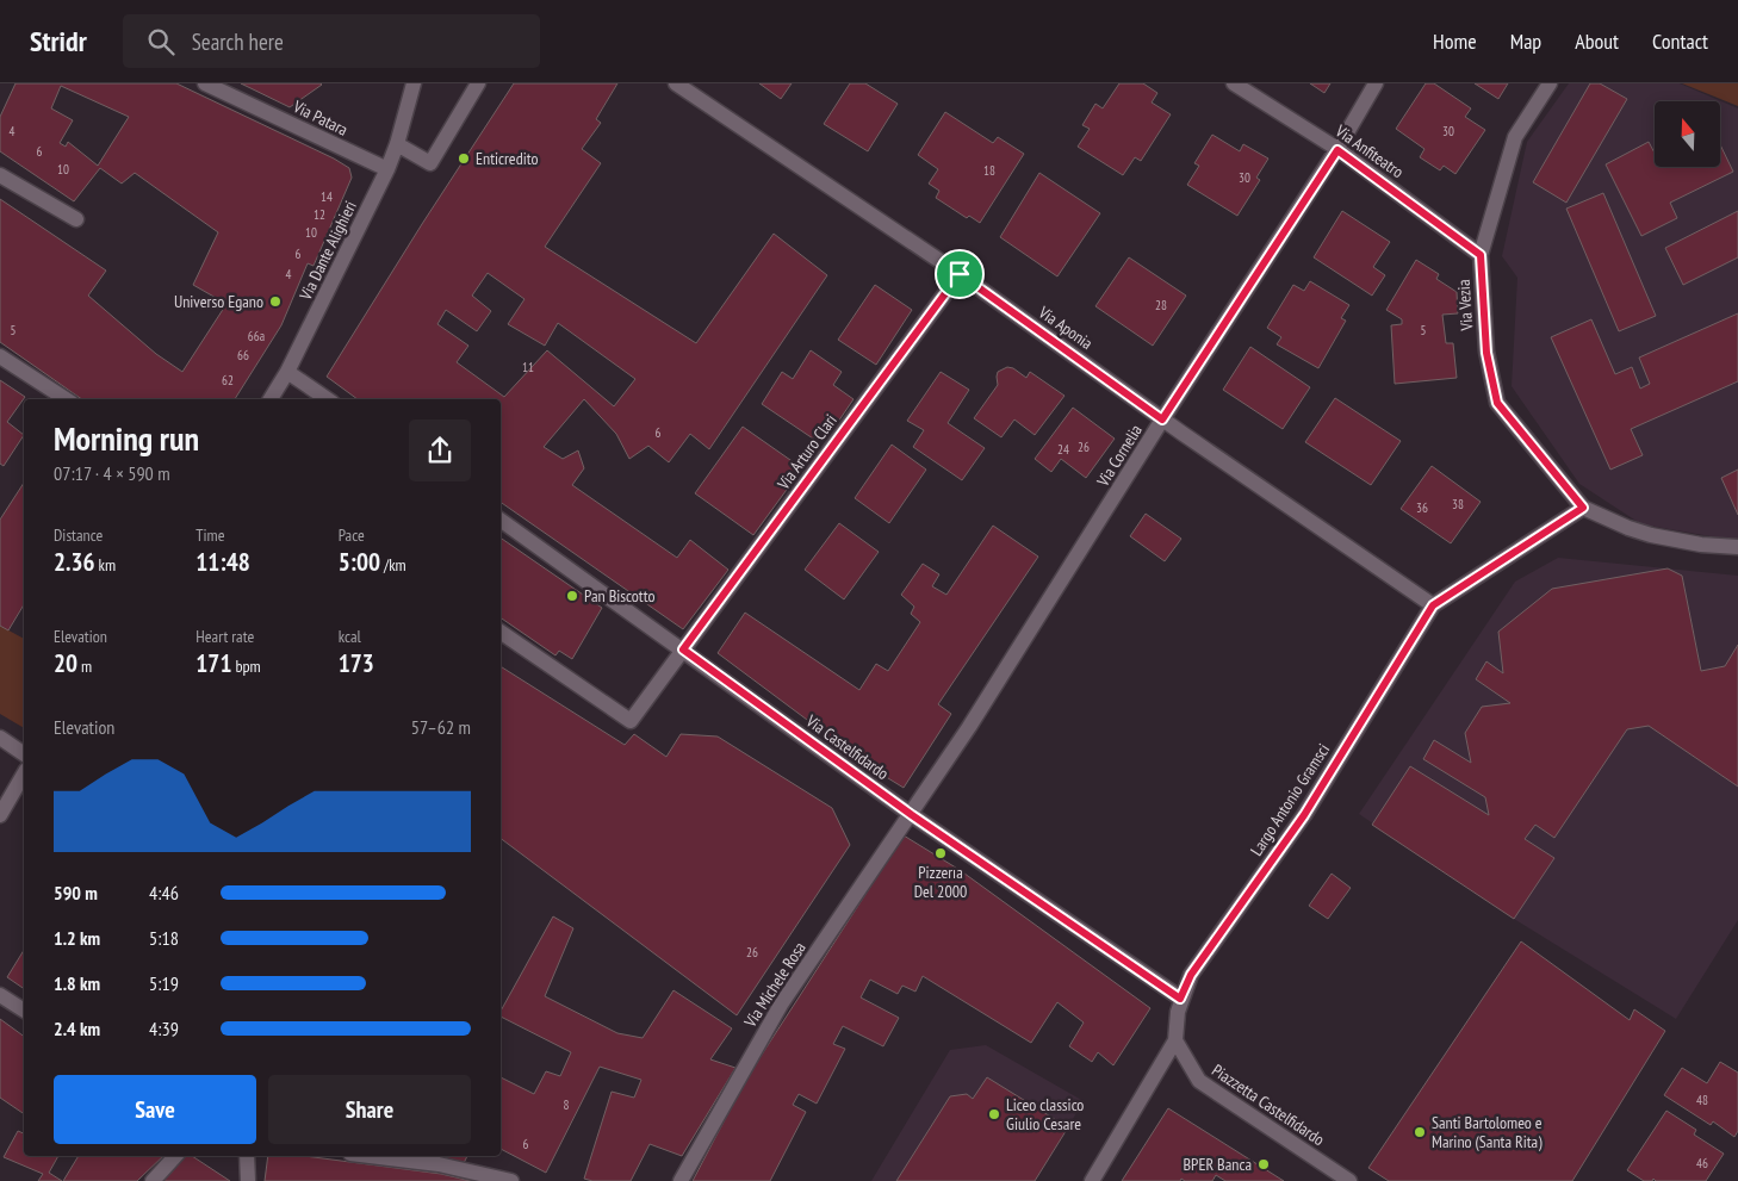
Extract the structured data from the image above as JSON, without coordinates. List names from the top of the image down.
{
  "streets": {
    "street": [
      "Via Patara",
      "Via Anfiteatro",
      "Via Dante Alighieri",
      "Via Vezia",
      "Via Aponia",
      "Via Arturo Clari",
      "Via Cornelia",
      "Via Castelfidardo",
      "Largo Antonio Gramsci",
      "Via Michele Rosa",
      "Piazzetta Castelfidardo"
    ]
  },
  "crossings": [
    ["Via Patara", "Via Dante Alighieri"],
    ["Via Anfiteatro", "Via Vezia"],
    ["Via Anfiteatro", "Via Cornelia"],
    ["Via Aponia", "Via Arturo Clari"],
    ["Via Aponia", "Via Cornelia"],
    ["Via Aponia", "Largo Antonio Gramsci"],
    ["Via Arturo Clari", "Via Castelfidardo"],
    ["Via Cornelia", "Via Castelfidardo"],
    ["Via Cornelia", "Via Michele Rosa"],
    ["Via Castelfidardo", "Largo Antonio Gramsci"],
    ["Via Castelfidardo", "Via Michele Rosa"]
  ],
  "places": [
    "Enticredito",
    "Universo Egano",
    "Pan Biscotto",
    "Pizzerıa Del 2000",
    "Liceo classico Giulio Cesare",
    "Santi Bartolomeo e Marino (Santa Rita)",
    "BPER Banca"
  ],
  "house_numbers": [
    "4",
    "30",
    "6",
    "10",
    "18",
    "30",
    "14",
    "12",
    "10",
    "6",
    "4",
    "28",
    "5",
    "5",
    "66a",
    "66",
    "11",
    "62",
    "6",
    "26",
    "24",
    "38",
    "36",
    "26",
    "48",
    "8",
    "6",
    "46"
  ],
  "north": "top",
  "page": {
    "header": "Stridr",
    "search": "Search here",
    "nav": [
      "Home",
      "Map",
      "About",
      "Contact"
    ],
    "heading": ["Morning run", "07:17 · 4 × 590 m"],
    "stats": [
      ["Distance", "2.36 km"],
      ["Time", "11:48"],
      ["Pace", "5:00 /km"],
      ["Elevation", "20 m"],
      ["Heart rate", "171 bpm"],
      ["kcal", "173"]
    ],
    "chart": ["Elevation", "57–62 m"],
    "list": [
      {
        "name": "590 m",
        "note": "4:46"
      },
      {
        "name": "1.2 km",
        "note": "5:18"
      },
      {
        "name": "1.8 km",
        "note": "5:19"
      },
      {
        "name": "2.4 km",
        "note": "4:39"
      }
    ],
    "buttons": ["Save", "Share"]
  }
}
